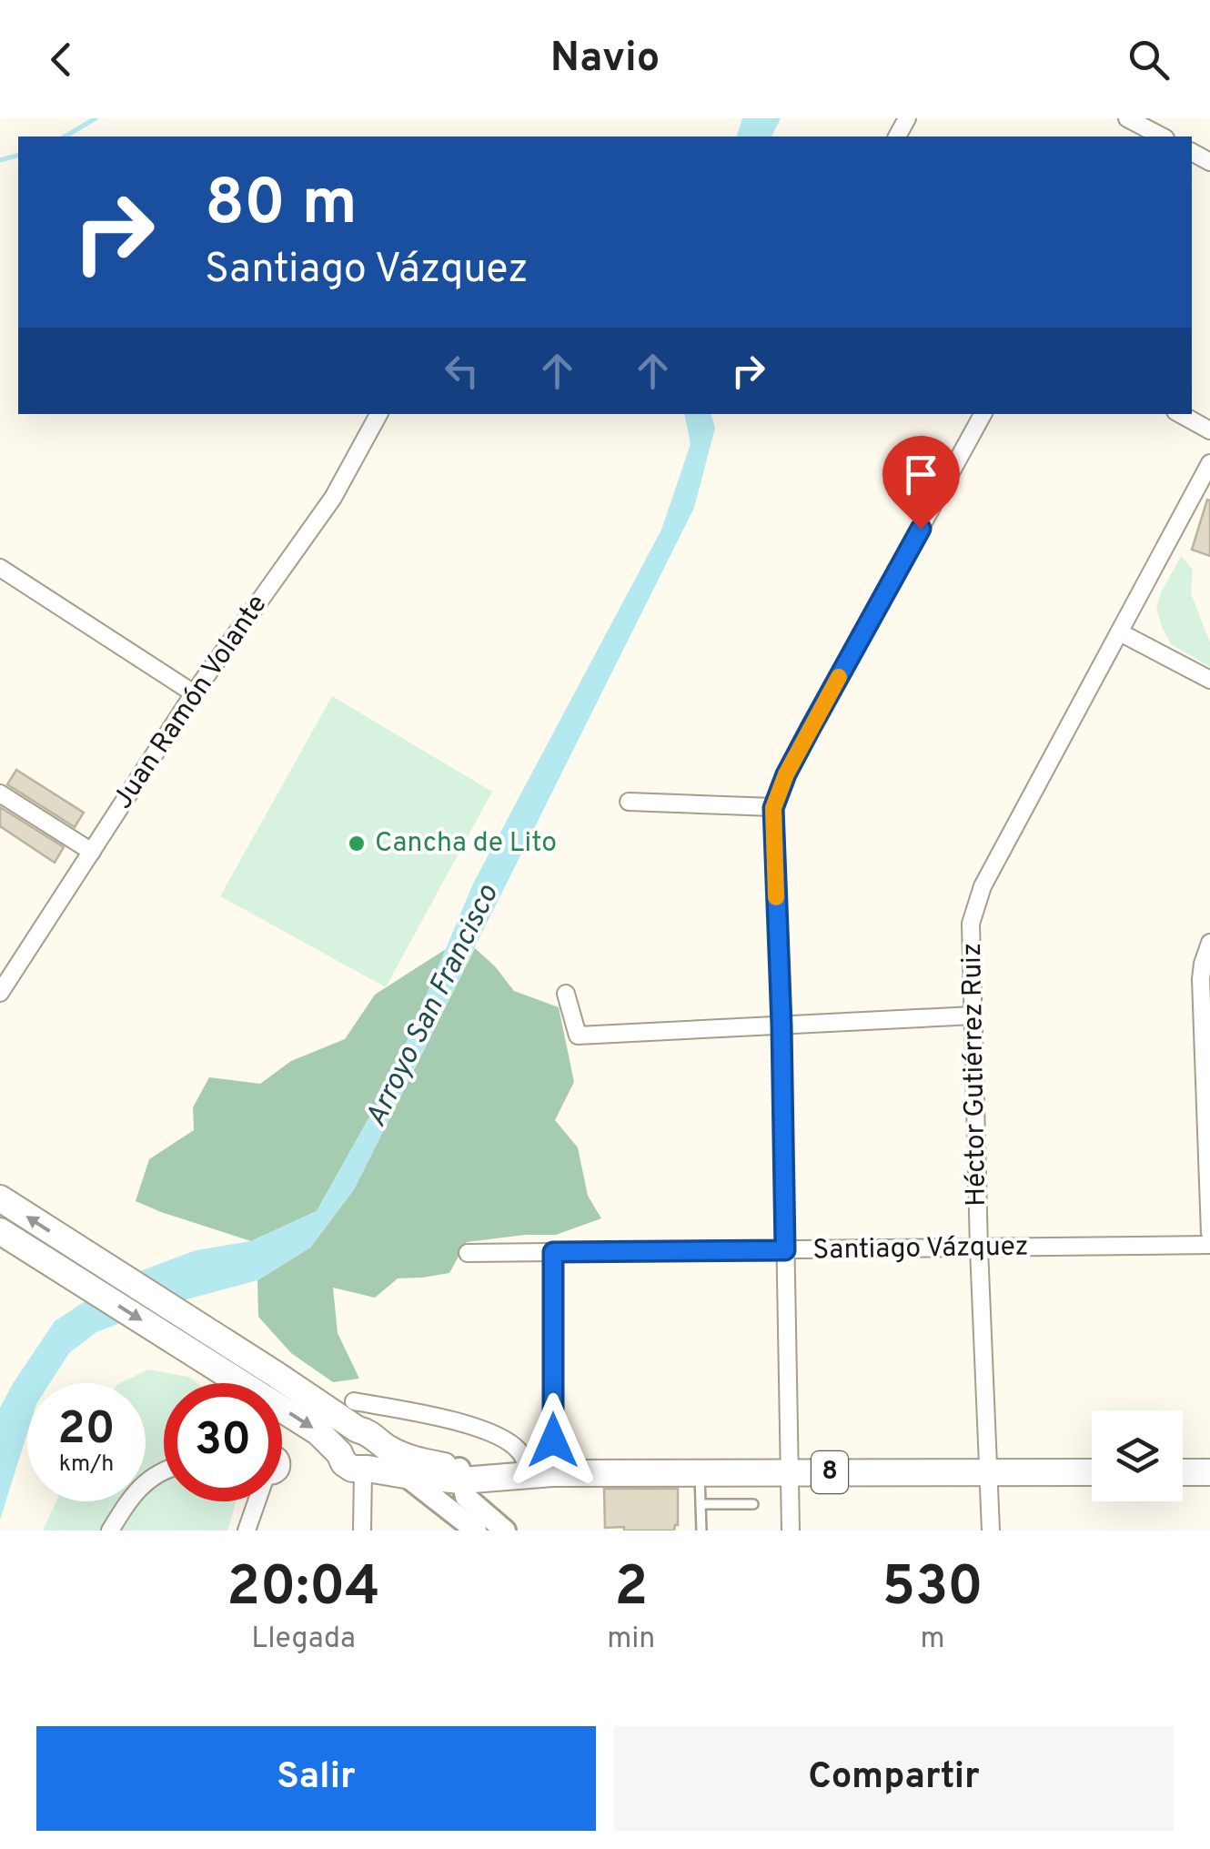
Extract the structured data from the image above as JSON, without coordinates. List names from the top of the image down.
{
  "streets": {
    "highway": ["8"],
    "street": ["Juan Ramón Volante", "Héctor Gutiérrez Ruiz", "Santiago Vázquez"]
  },
  "crossings": [
    ["Héctor Gutiérrez Ruiz", "Santiago Vázquez"],
    ["Héctor Gutiérrez Ruiz", "8"]
  ],
  "water": ["Arroyo San Francisco"],
  "places": ["Cancha de Lito"],
  "page": {
    "header": "Navio",
    "turn": ["80 m", "Santiago Vázquez"],
    "speed": "20 km/h",
    "limit": "30",
    "eta": [
      "20:04",
      "Llegada",
      "2",
      "min",
      "530",
      "m"
    ],
    "buttons": ["Salir", "Compartir"]
  }
}
